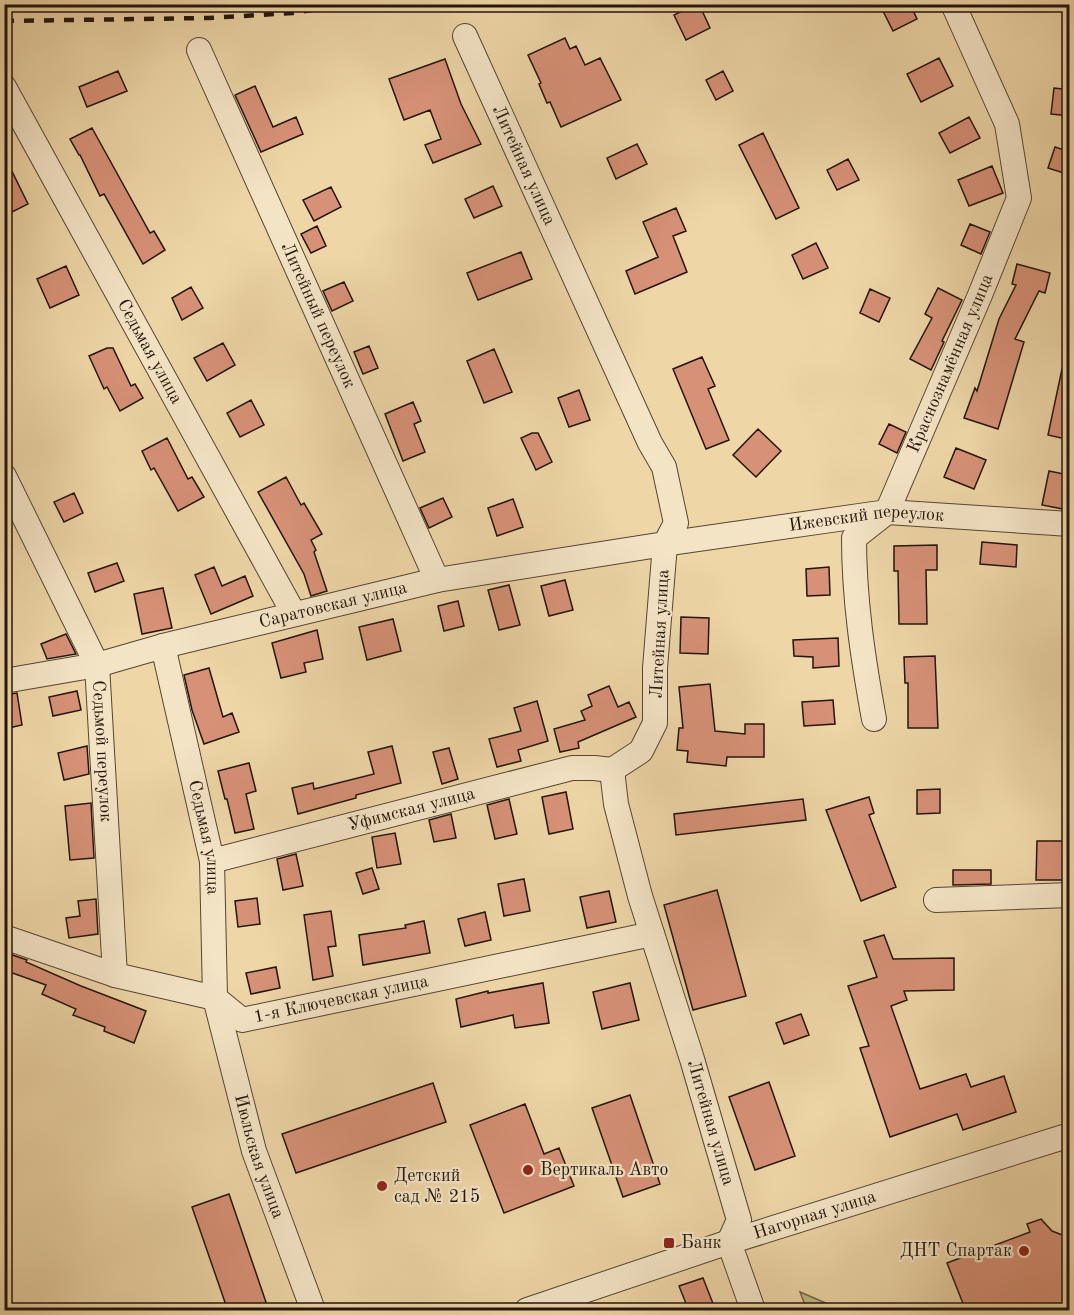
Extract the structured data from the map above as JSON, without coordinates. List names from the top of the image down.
{
  "streets": {
    "street": [
      "Литейная улица",
      "Литейный переулок",
      "Седьмая улица",
      "Краснознамённая улица",
      "Ижевский переулок",
      "Саратовская улица",
      "Седьмой переулок",
      "Уфимская улица",
      "1-я Ключевская улица",
      "Июльская улица",
      "Нагорная улица"
    ]
  },
  "crossings": [
    ["Литейная улица", "Ижевский переулок"],
    ["Литейная улица", "Саратовская улица"],
    ["Литейная улица", "Уфимская улица"],
    ["Литейная улица", "1-я Ключевская улица"],
    ["Литейная улица", "Нагорная улица"],
    ["Литейный переулок", "Саратовская улица"],
    ["Седьмая улица", "Саратовская улица"],
    ["Седьмая улица", "Уфимская улица"],
    ["Седьмая улица", "1-я Ключевская улица"],
    ["Седьмая улица", "Июльская улица"],
    ["Краснознамённая улица", "Ижевский переулок"],
    ["Ижевский переулок", "Саратовская улица"],
    ["Саратовская улица", "Седьмой переулок"],
    ["Седьмой переулок", "1-я Ключевская улица"],
    ["1-я Ключевская улица", "Июльская улица"]
  ],
  "places": {
    "other": ["Вертикаль Авто", "Детский сад № 215", "ДНТ Спартак"],
    "transit": ["Банк"]
  }
}
